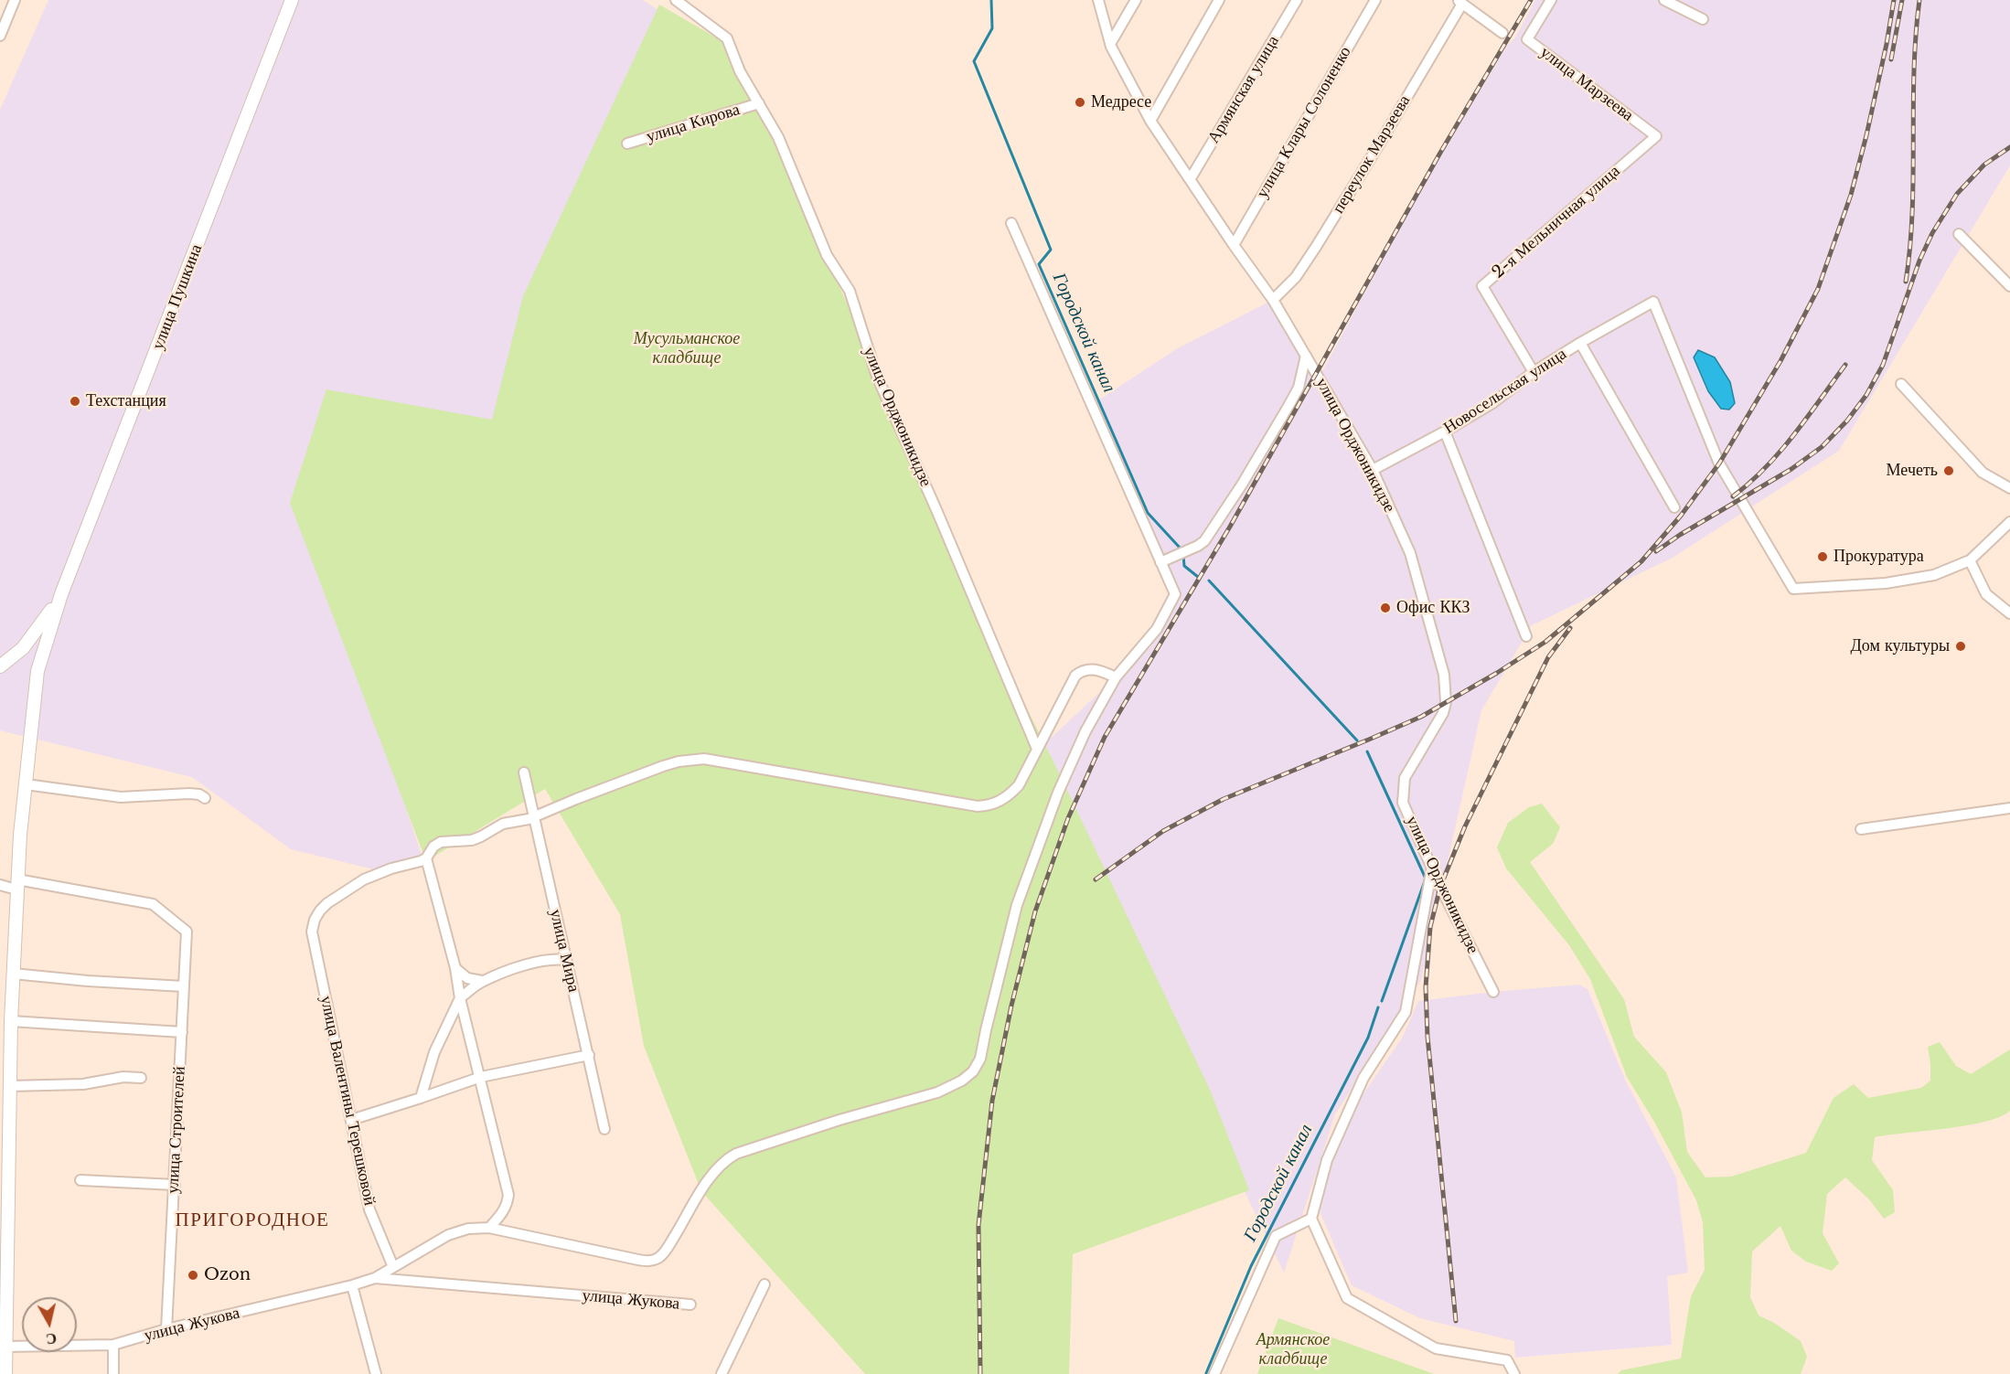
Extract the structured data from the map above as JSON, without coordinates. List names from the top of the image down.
{
  "streets": {
    "street": [
      "улица Марзеева",
      "Армянская улица",
      "улица Клары Солоненко",
      "улица Кирова",
      "переулок Марзеева",
      "2-я Мельничная улица",
      "улица Пушкина",
      "Новосельская улица",
      "улица Орджоникидзе",
      "улица Мира",
      "улица Валентины Терешковой",
      "улица Строителей",
      "улица Жукова"
    ]
  },
  "crossings": [
    ["улица Марзеева", "2-я Мельничная улица"],
    ["Армянская улица", "улица Орджоникидзе"],
    ["улица Клары Солоненко", "улица Орджоникидзе"],
    ["улица Кирова", "улица Орджоникидзе"],
    ["переулок Марзеева", "улица Орджоникидзе"],
    ["2-я Мельничная улица", "Новосельская улица"],
    ["улица Пушкина", "улица Строителей"],
    ["улица Пушкина", "улица Жукова"],
    ["Новосельская улица", "улица Орджоникидзе"],
    ["улица Валентины Терешковой", "улица Жукова"],
    ["улица Строителей", "улица Жукова"]
  ],
  "districts": ["ПРИГОРОДНОЕ"],
  "water": ["Городской канал"],
  "parks": ["Мусульманское кладбище", "Армянское кладбище"],
  "places": [
    "Медресе",
    "Техстанция",
    "Мечеть",
    "Прокуратура",
    "Офис ККЗ",
    "Дом культуры",
    "Ozon"
  ],
  "north": "bottom"
}
